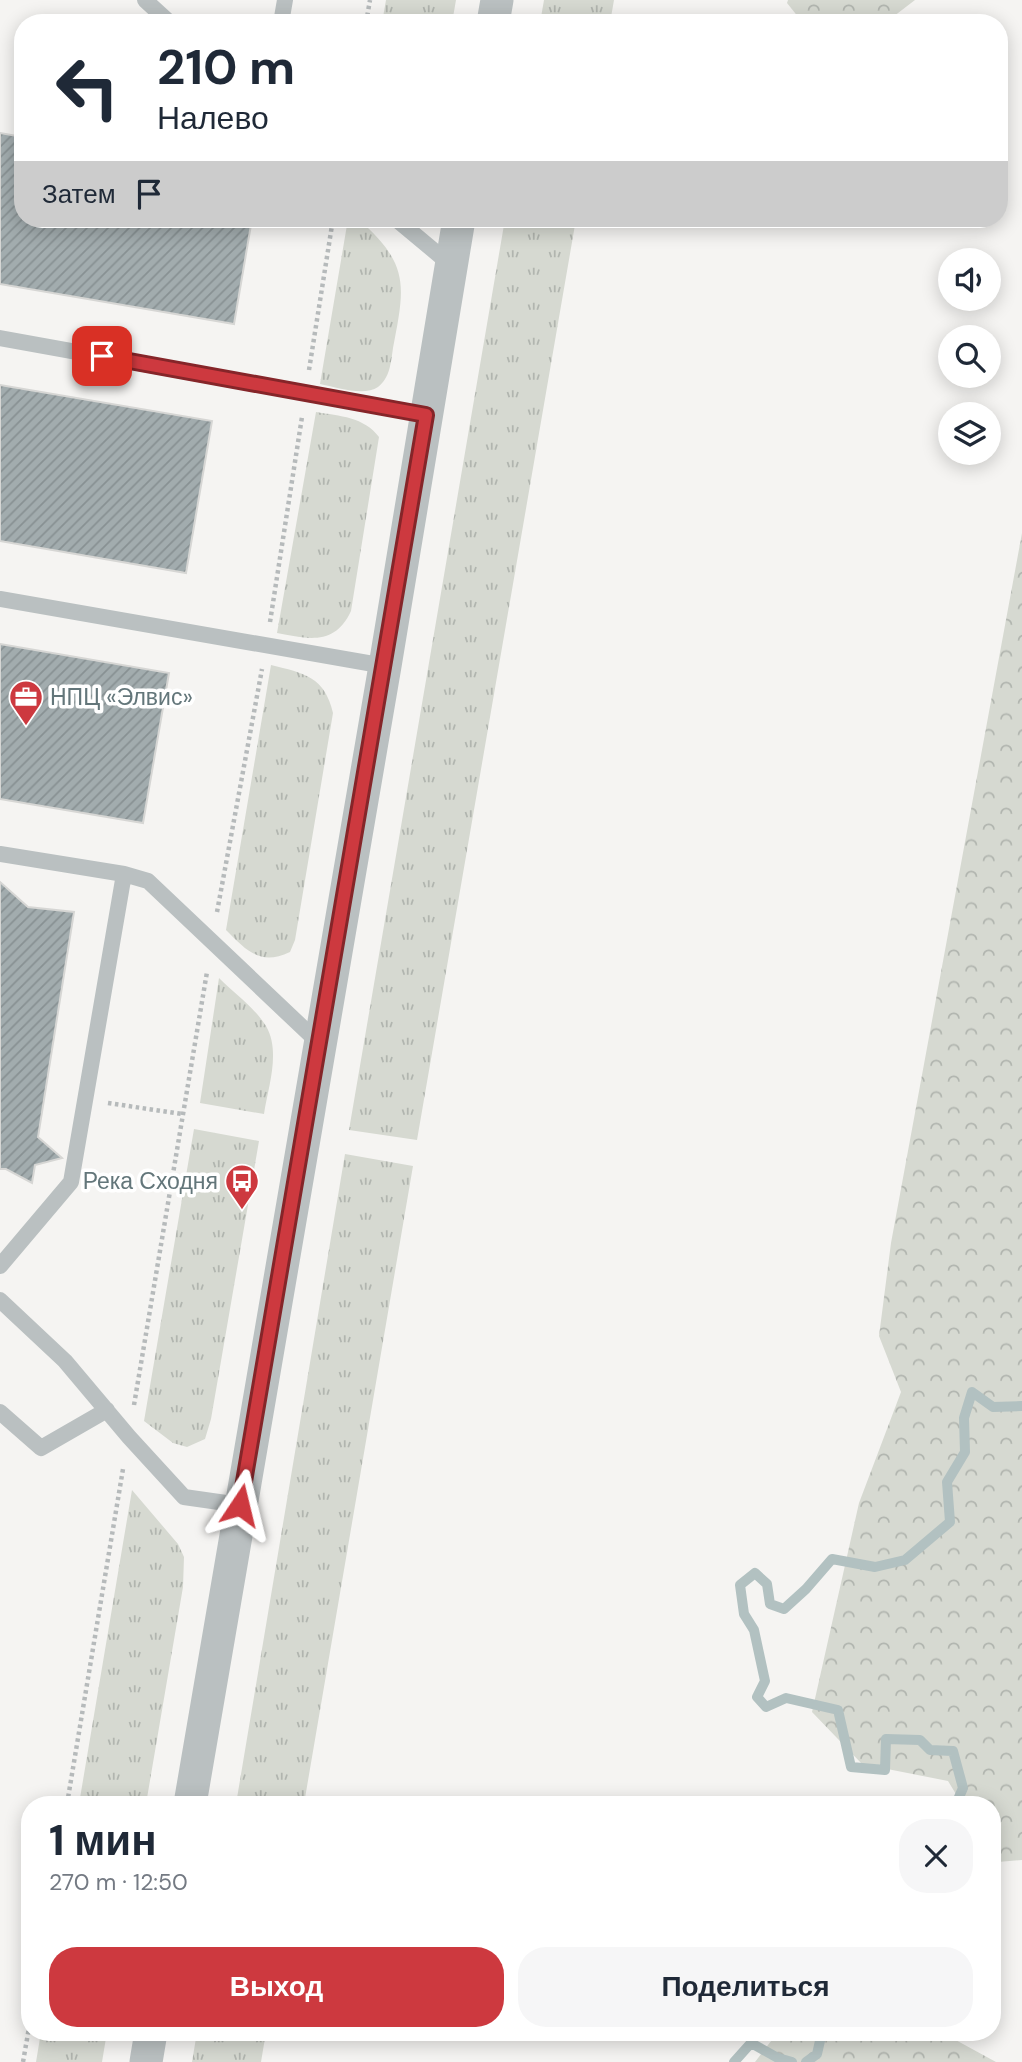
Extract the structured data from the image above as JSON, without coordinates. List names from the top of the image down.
{
  "places": {
    "office": ["НПЦ «Элвис»"],
    "bus stop": ["Река Сходня"]
  },
  "page": {
    "turn": ["210 m", "Налево"],
    "then": "Затем",
    "heading": ["1 мин", "270 m · 12:50"],
    "buttons": ["Выход", "Поделиться"]
  }
}
